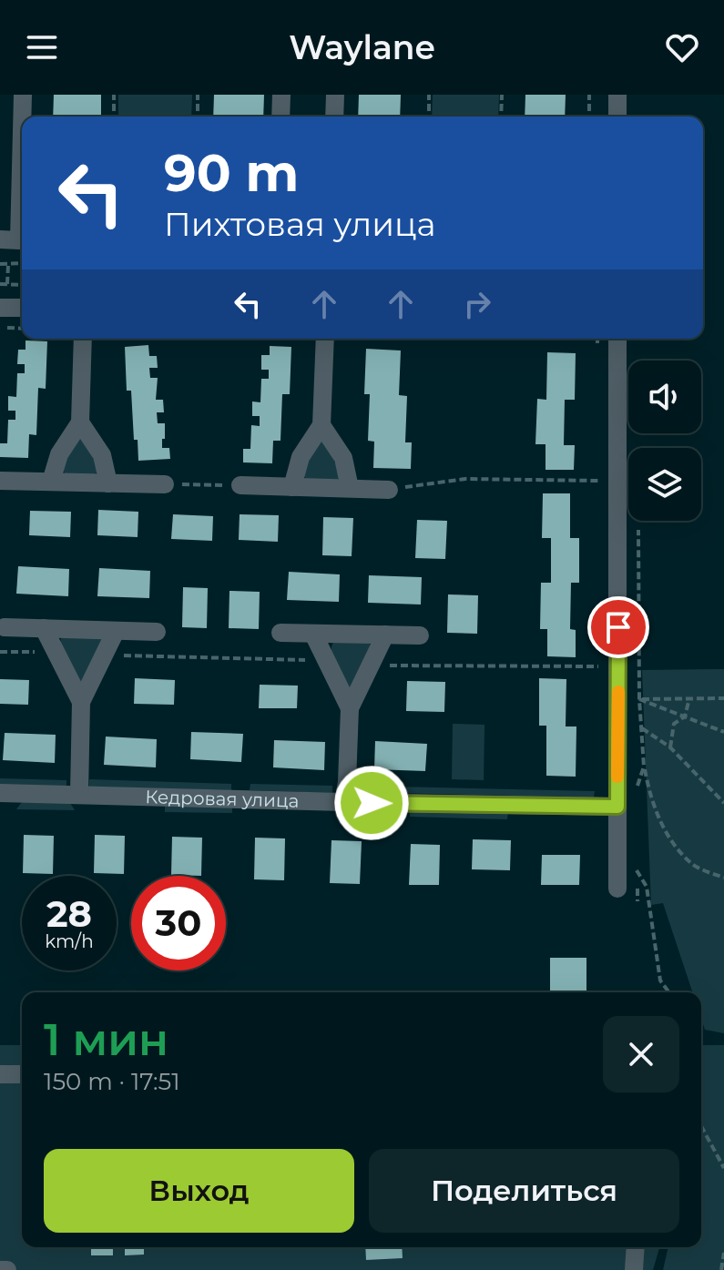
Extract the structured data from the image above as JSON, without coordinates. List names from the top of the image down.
{
  "streets": {
    "street": ["Кедровая улица"]
  },
  "page": {
    "header": "Waylane",
    "turn": ["90 m", "Пихтовая улица"],
    "speed": "28 km/h",
    "limit": "30",
    "heading": ["1 мин", "150 m · 17:51"],
    "buttons": ["Выход", "Поделиться"]
  }
}
